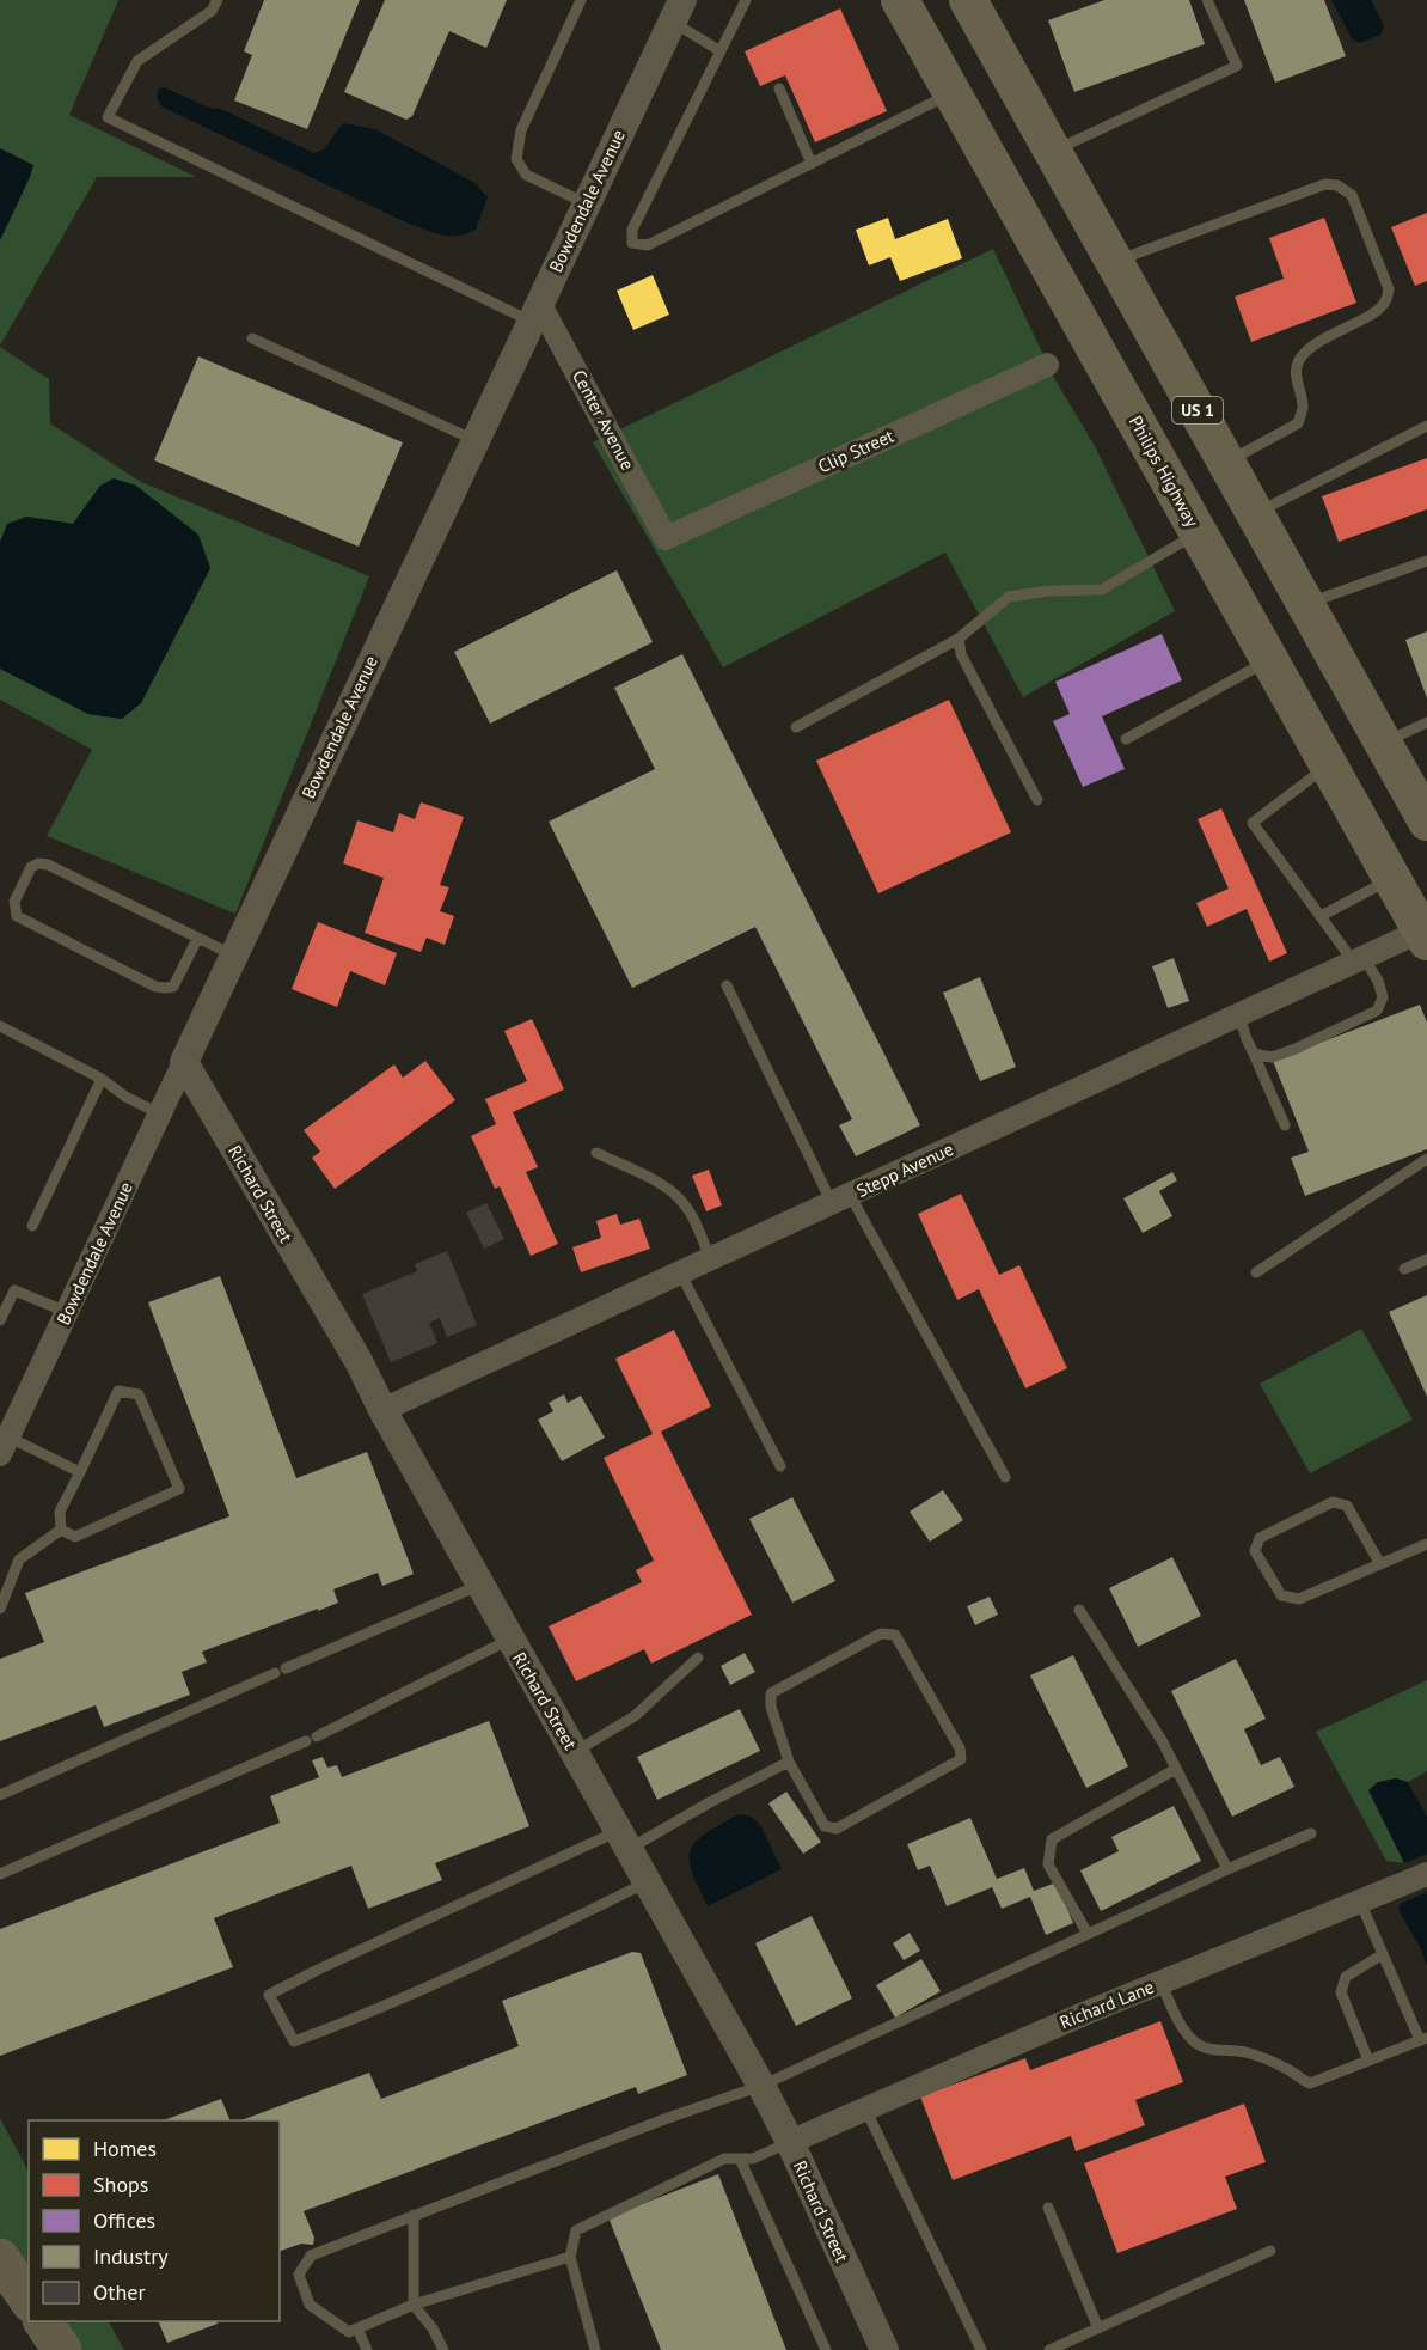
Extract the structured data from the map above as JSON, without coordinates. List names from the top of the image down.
{
  "streets": {
    "main road": ["US 1", "Philips Highway"],
    "street": [
      "Bowdendale Avenue",
      "Center Avenue",
      "Clip Street",
      "Stepp Avenue",
      "Richard Street",
      "Richard Lane"
    ]
  },
  "crossings": [
    ["Bowdendale Avenue", "Center Avenue"],
    ["Bowdendale Avenue", "Richard Street"],
    ["Center Avenue", "Clip Street"],
    ["Philips Highway", "Stepp Avenue"],
    ["Stepp Avenue", "Richard Street"],
    ["Richard Street", "Richard Lane"]
  ],
  "legend": [
    "Homes",
    "Shops",
    "Offices",
    "Industry",
    "Other"
  ]
}
